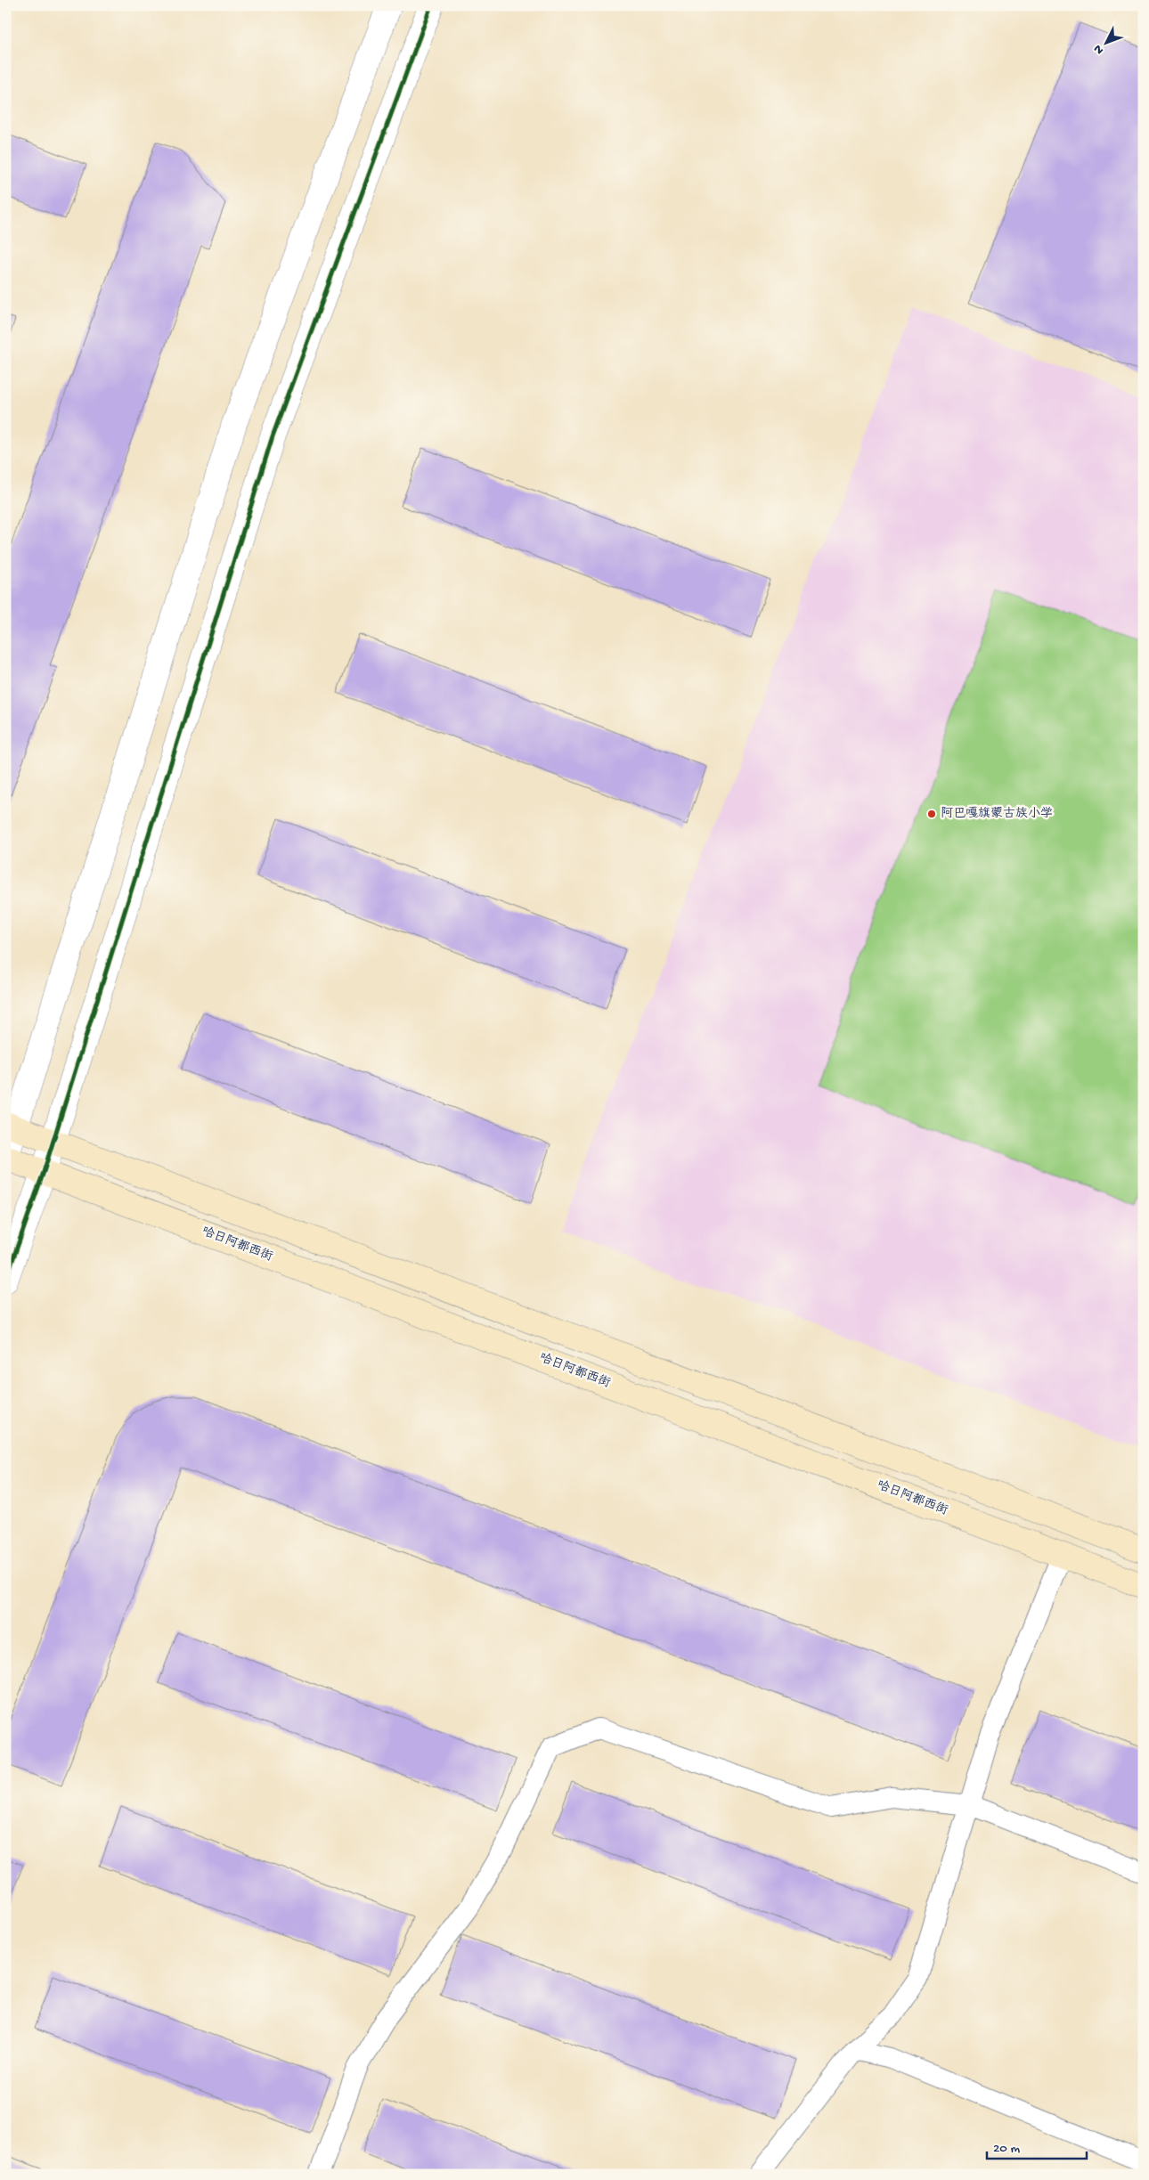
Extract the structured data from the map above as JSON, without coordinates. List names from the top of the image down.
{
  "streets": {
    "main road": ["哈日阿都西街"]
  },
  "places": ["阿巴嘎旗蒙古族小学"],
  "scale_bar": "20 m",
  "north": "bottom left"
}
